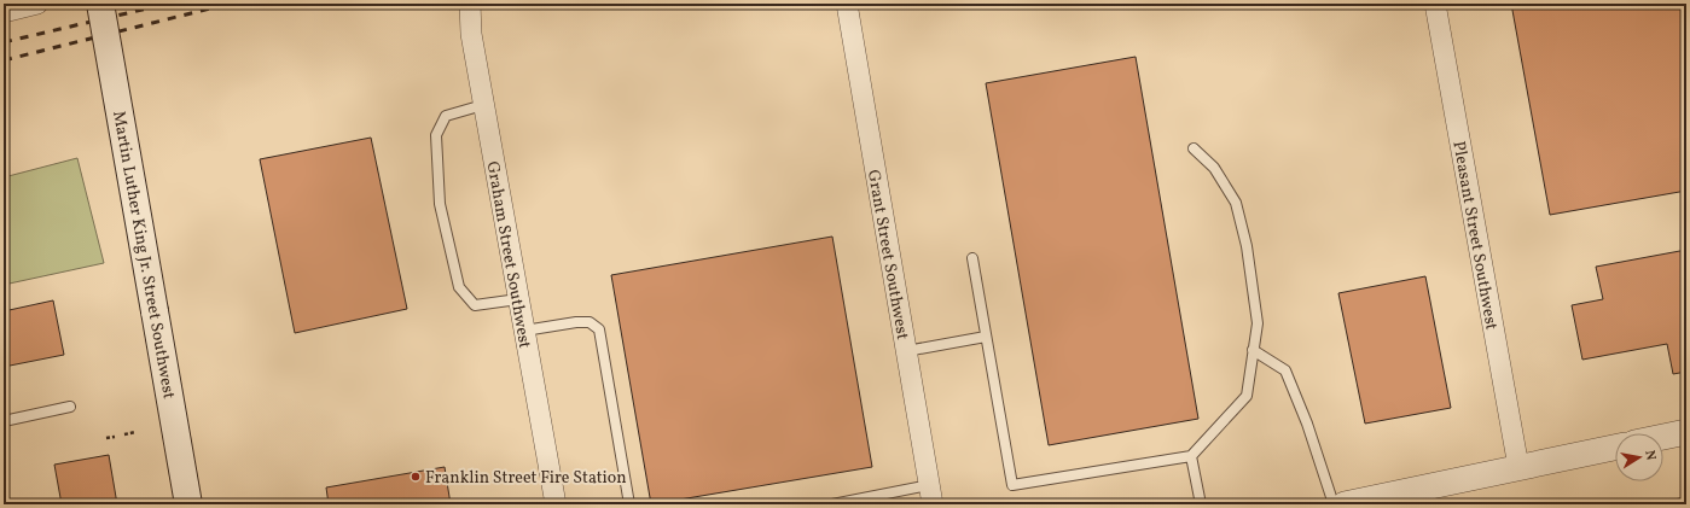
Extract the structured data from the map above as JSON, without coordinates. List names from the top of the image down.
{
  "streets": {
    "main road": ["Martin Luther King Jr. Street Southwest"],
    "street": ["Pleasant Street Southwest", "Graham Street Southwest", "Grant Street Southwest"]
  },
  "places": ["Franklin Street Fire Station"],
  "north": "right"
}
